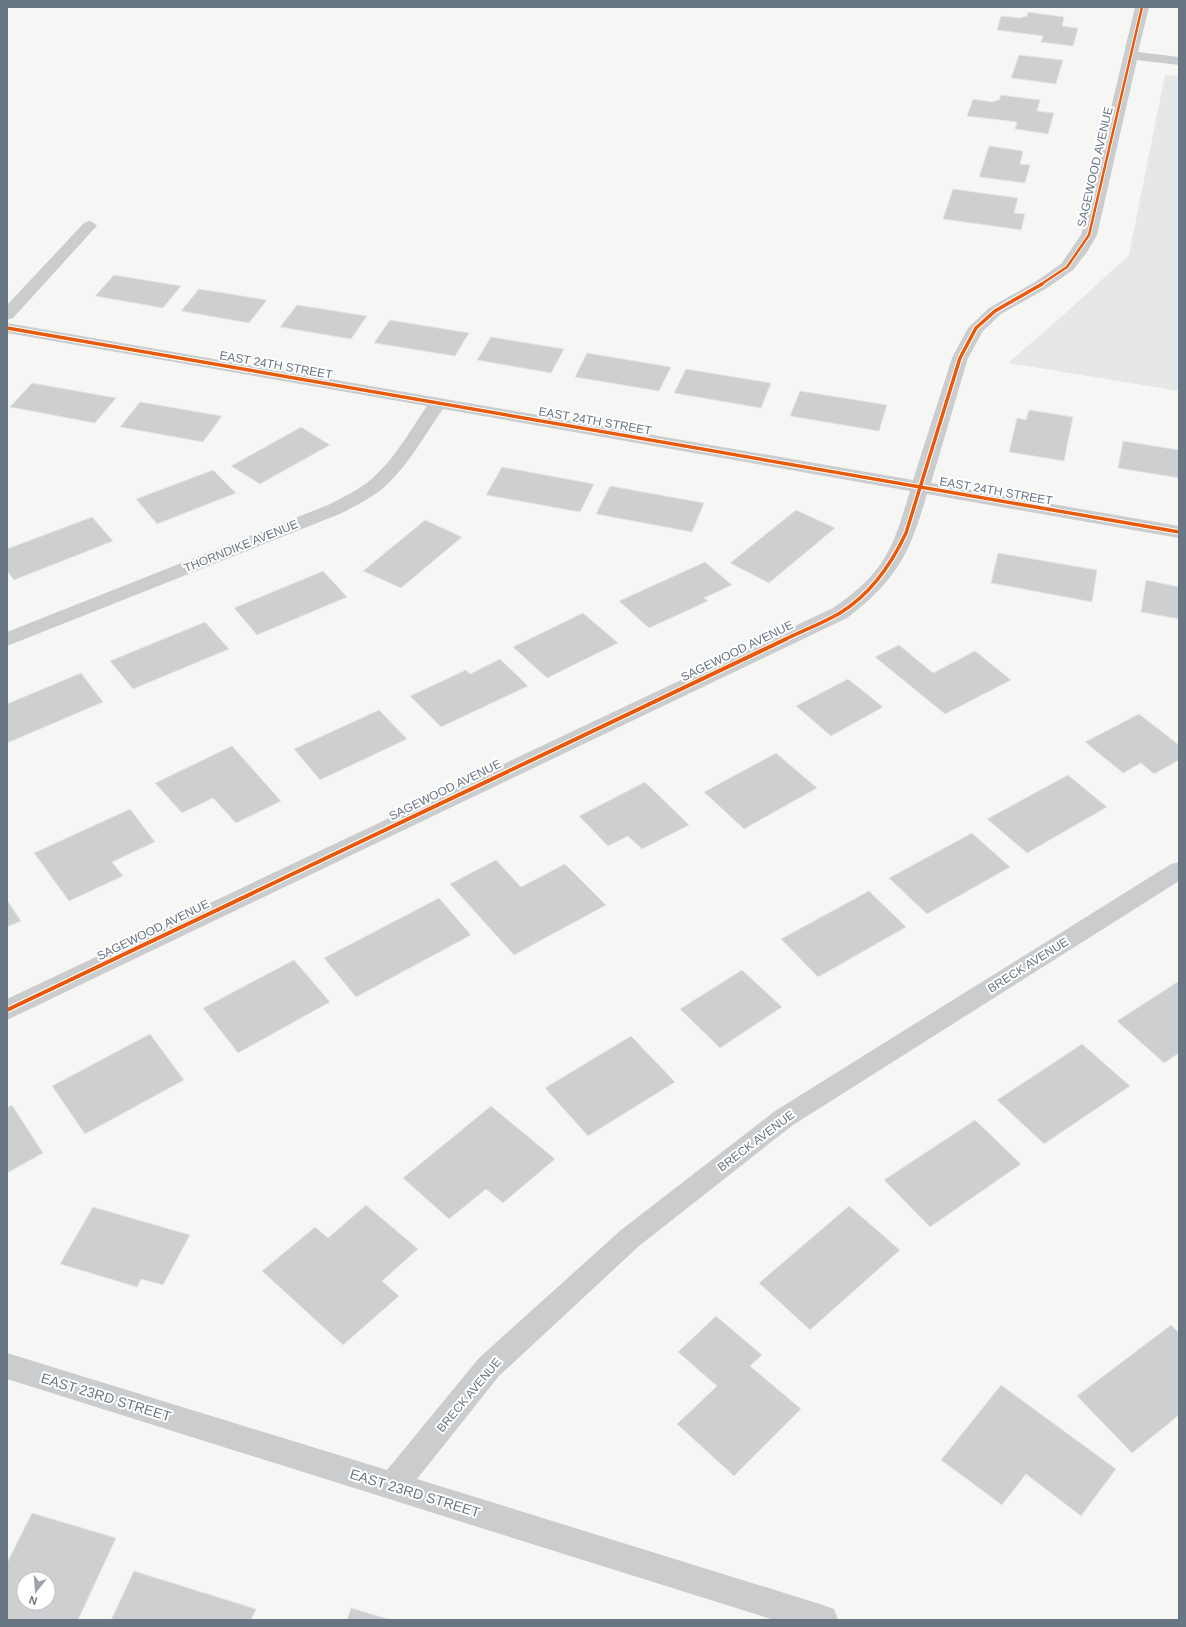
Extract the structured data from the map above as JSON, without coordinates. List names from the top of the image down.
{
  "streets": {
    "street": [
      "SAGEWOOD AVENUE",
      "EAST 24TH STREET",
      "THORNDIKE AVENUE",
      "BRECK AVENUE",
      "EAST 23RD STREET"
    ]
  },
  "crossings": [
    ["SAGEWOOD AVENUE", "EAST 24TH STREET"],
    ["EAST 24TH STREET", "THORNDIKE AVENUE"],
    ["BRECK AVENUE", "EAST 23RD STREET"]
  ],
  "north": "bottom"
}
